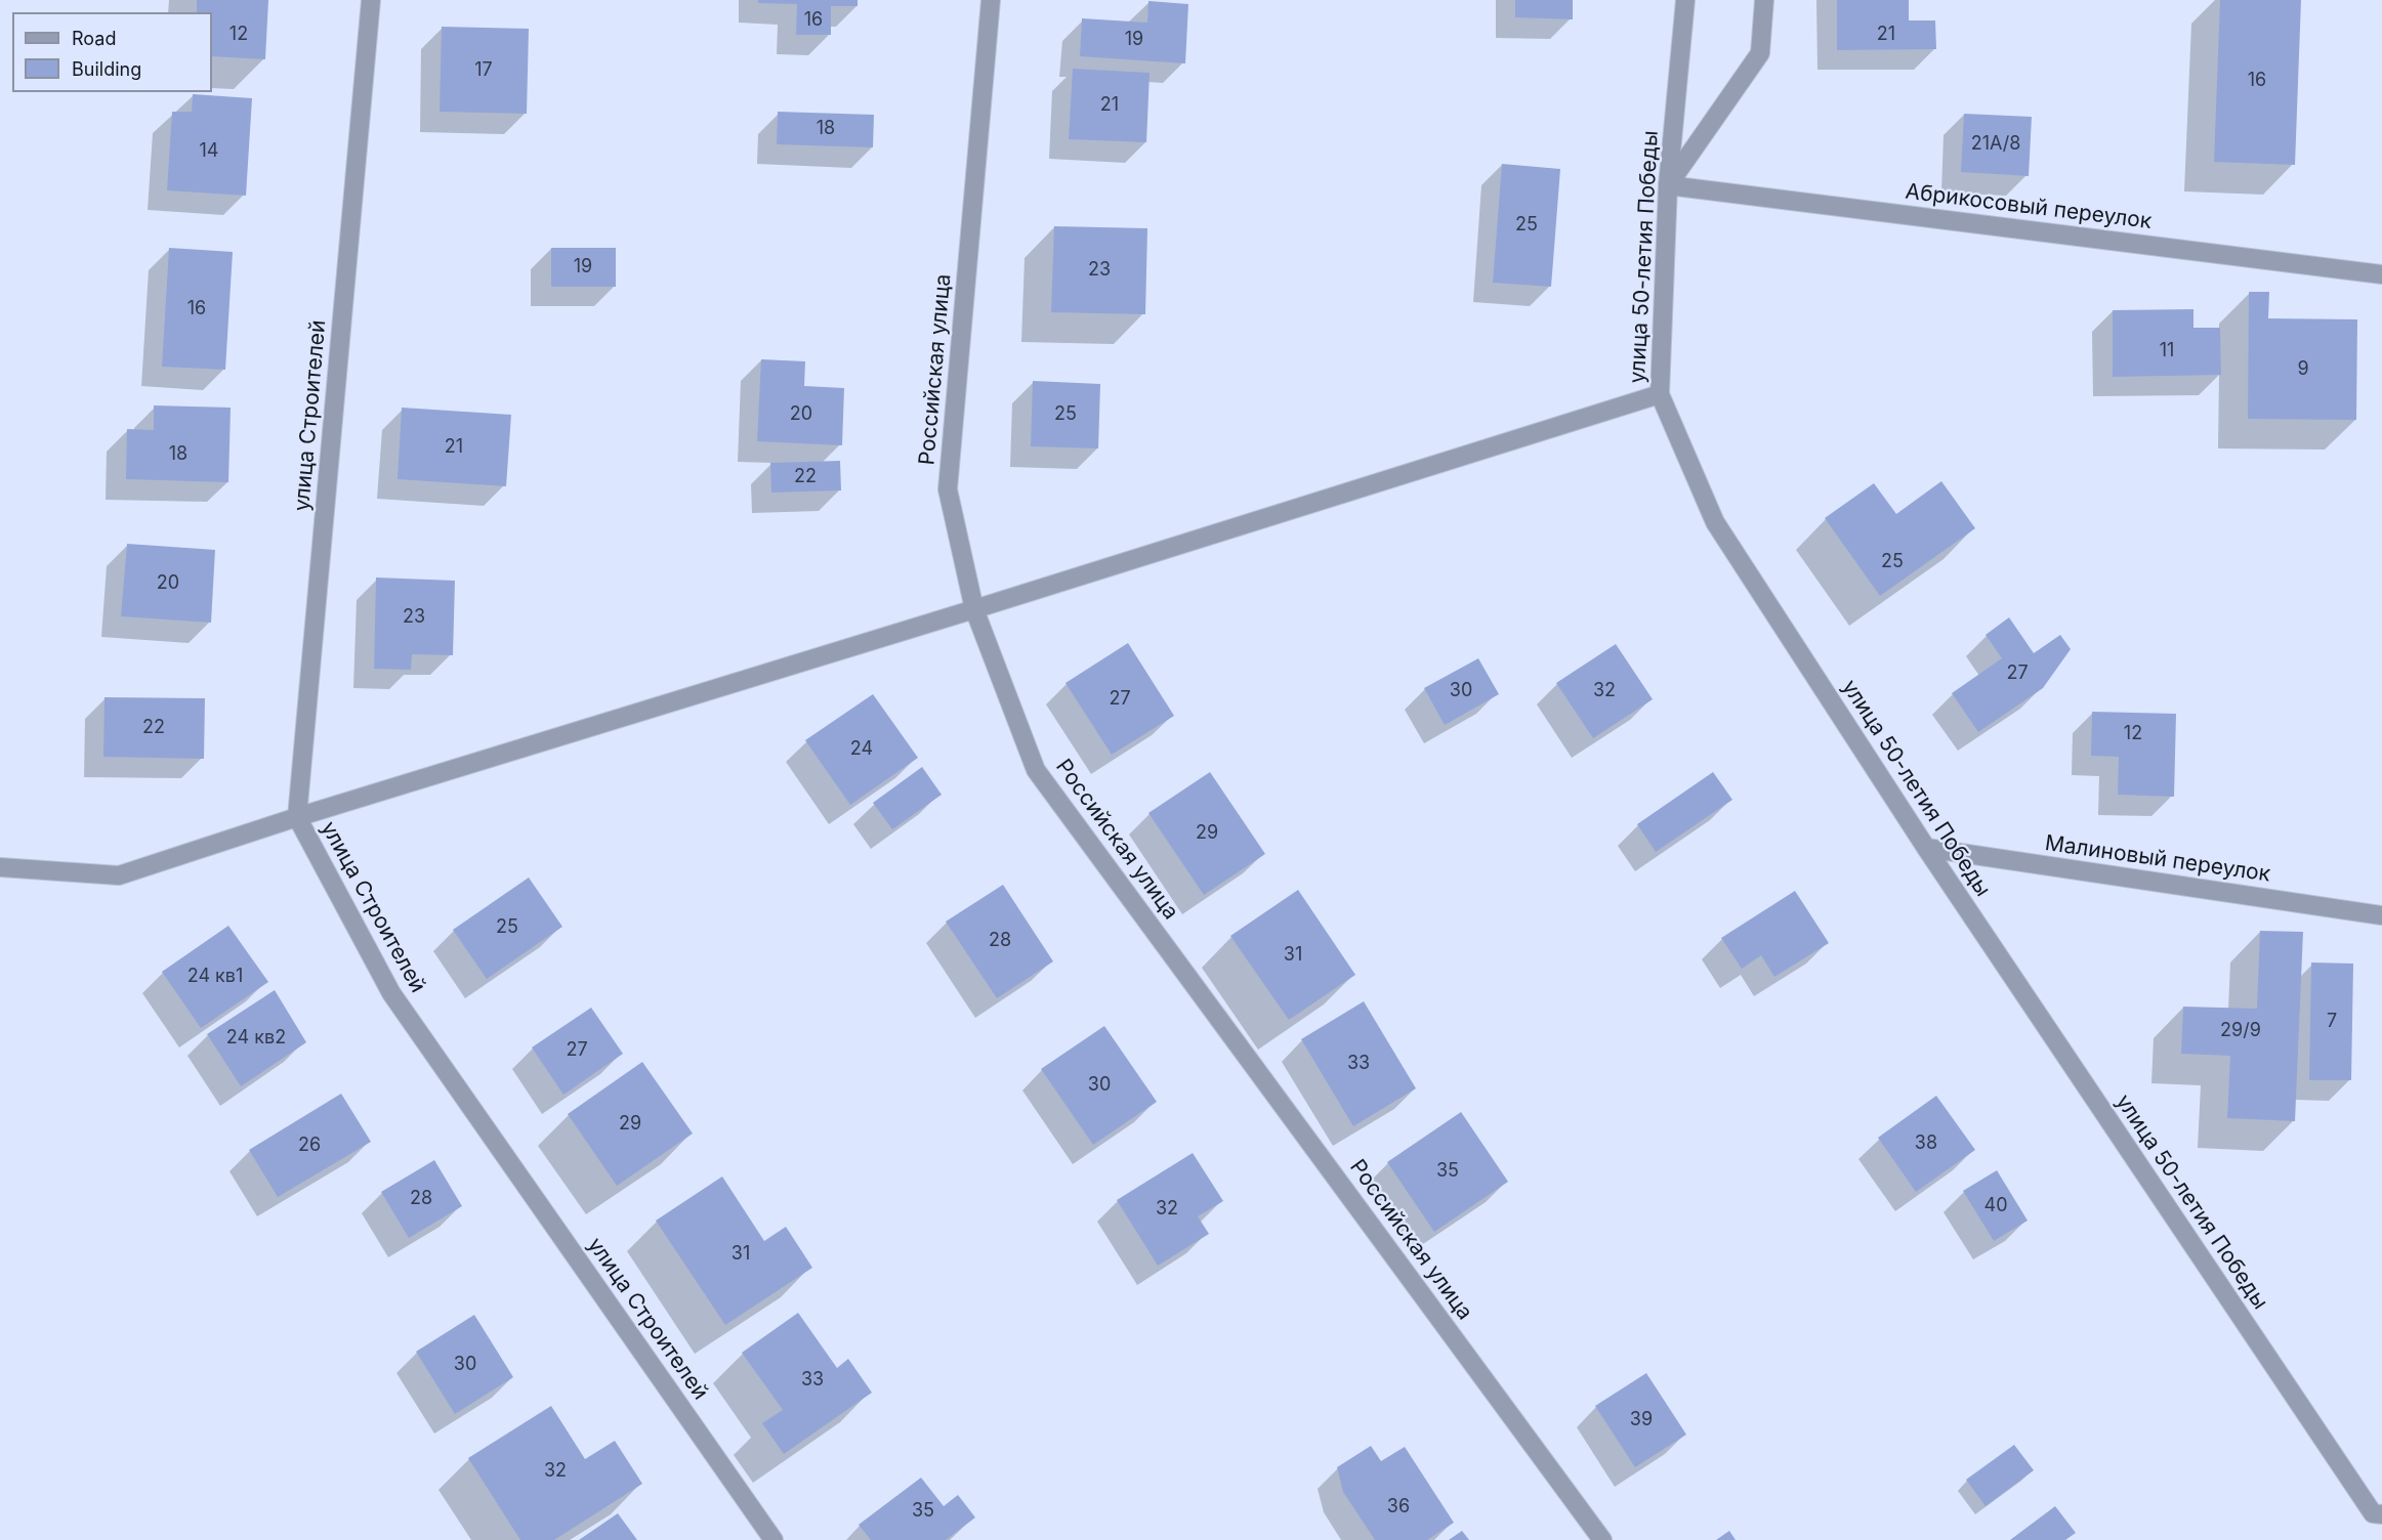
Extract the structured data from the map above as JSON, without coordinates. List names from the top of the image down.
{
  "streets": {
    "street": [
      "Абрикосовый переулок",
      "улица 50-летия Победы",
      "Российская улица",
      "улица Строителей",
      "Малиновый переулок"
    ]
  },
  "crossings": [
    ["Абрикосовый переулок", "улица 50-летия Победы"],
    ["улица 50-летия Победы", "Малиновый переулок"]
  ],
  "house_numbers": [
    "16",
    "12",
    "21",
    "19",
    "17",
    "16",
    "21",
    "18",
    "21А/8",
    "14",
    "25",
    "19",
    "23",
    "16",
    "11",
    "9",
    "20",
    "25",
    "21",
    "18",
    "22",
    "25",
    "20",
    "23",
    "27",
    "30",
    "32",
    "27",
    "22",
    "12",
    "24",
    "29",
    "25",
    "28",
    "31",
    "24 кв1",
    "7",
    "29/9",
    "24 кв2",
    "27",
    "33",
    "30",
    "29",
    "38",
    "26",
    "35",
    "28",
    "40",
    "32",
    "31",
    "30",
    "33",
    "39",
    "32",
    "36",
    "35"
  ],
  "legend": ["Road", "Building"]
}
